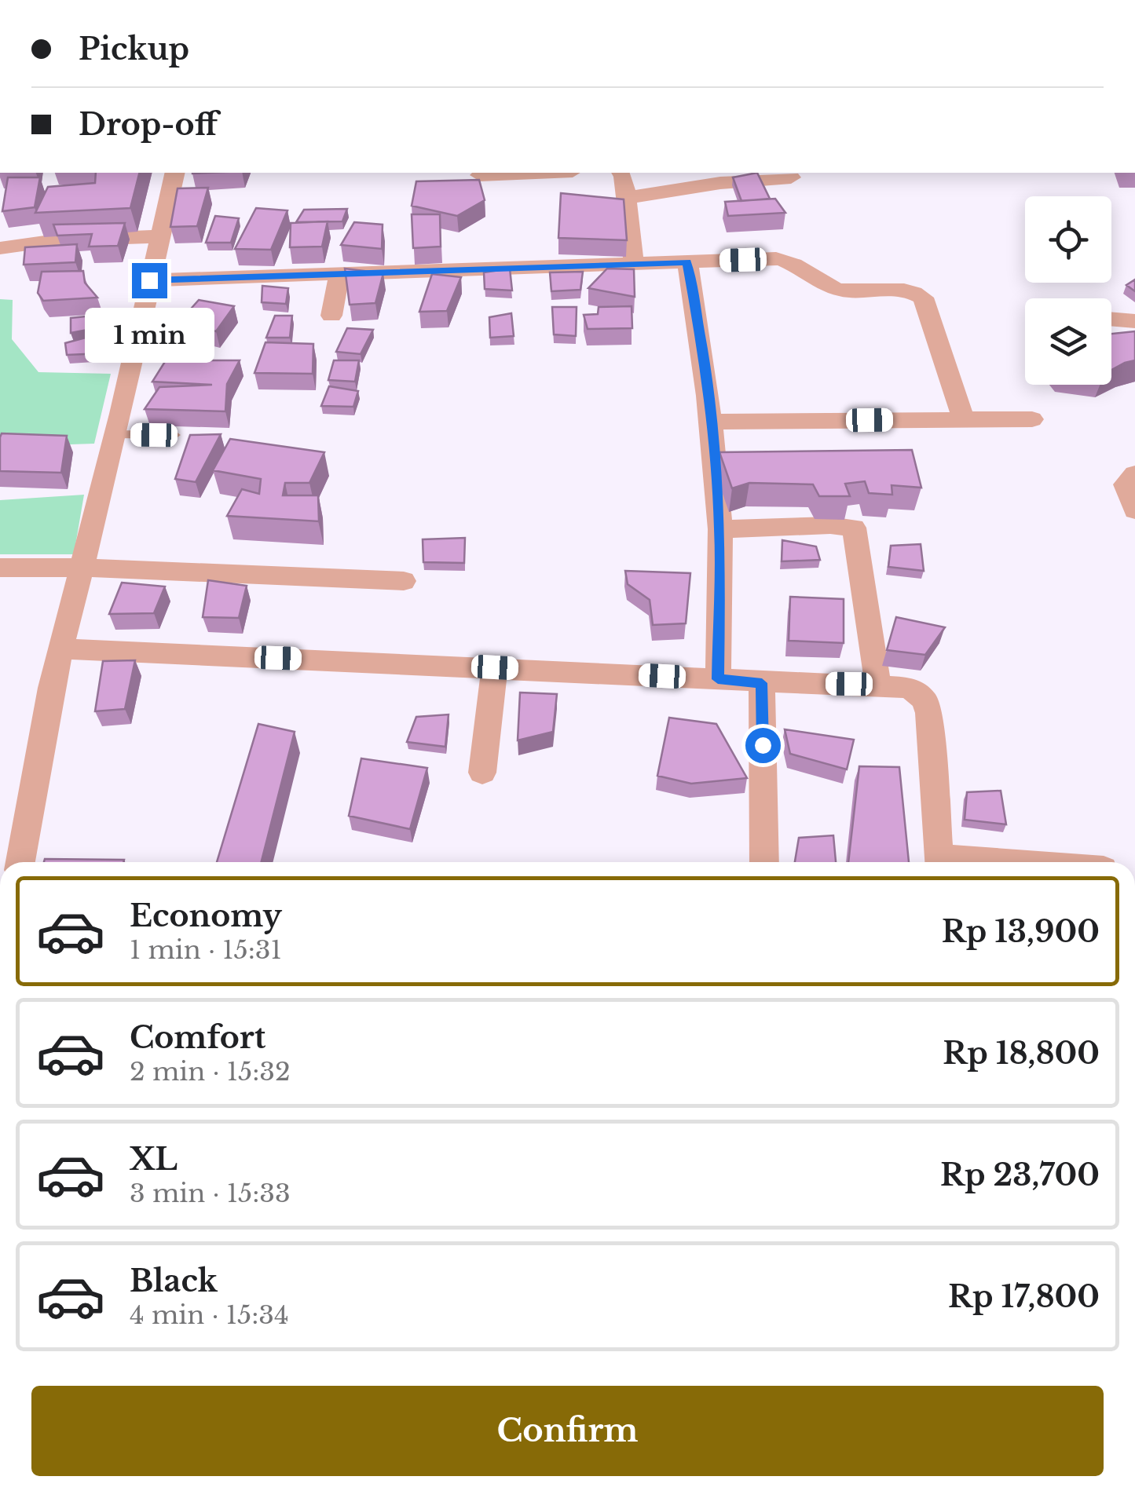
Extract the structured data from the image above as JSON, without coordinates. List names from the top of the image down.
{
  "page": {
    "banner": ["Pickup", "Drop-off"],
    "bubble": "1 min",
    "list": [
      {
        "name": "Economy",
        "note": "1 min · 15:31",
        "value": "Rp 13,900"
      },
      {
        "name": "Comfort",
        "note": "2 min · 15:32",
        "value": "Rp 18,800"
      },
      {
        "name": "XL",
        "note": "3 min · 15:33",
        "value": "Rp 23,700"
      },
      {
        "name": "Black",
        "note": "4 min · 15:34",
        "value": "Rp 17,800"
      }
    ],
    "buttons": "Confirm"
  }
}
